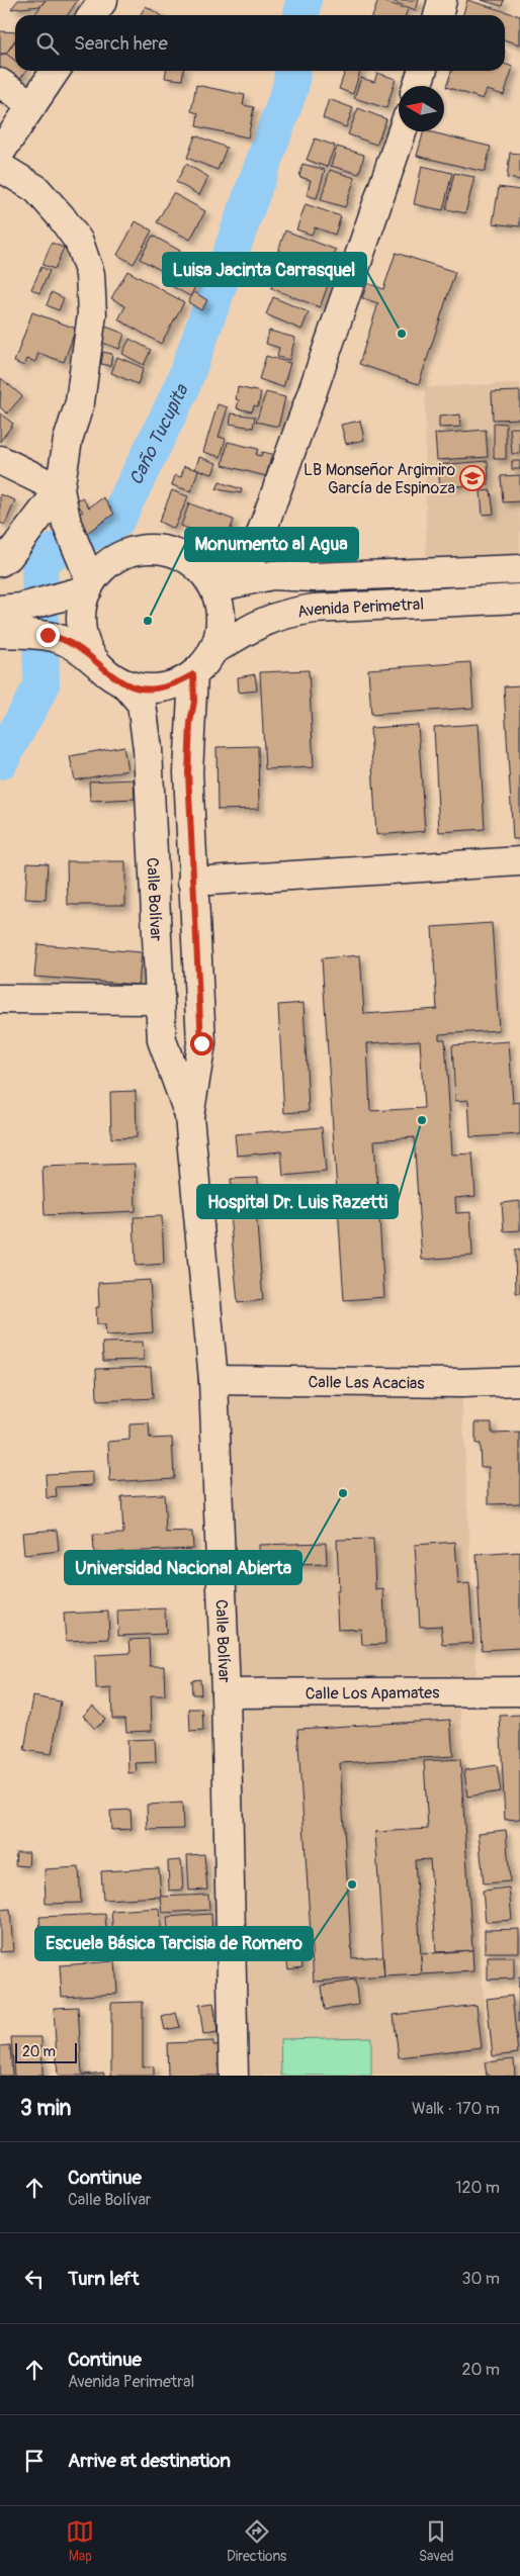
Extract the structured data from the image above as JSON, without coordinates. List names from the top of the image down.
{
  "streets": {
    "street": [
      "Avenida Perimetral",
      "Calle Bolívar",
      "Calle Las Acacias",
      "Calle Los Apamates"
    ]
  },
  "crossings": [
    ["Avenida Perimetral", "Calle Bolívar"],
    ["Calle Bolívar", "Calle Las Acacias"],
    ["Calle Bolívar", "Calle Los Apamates"]
  ],
  "water": ["Caño Tucupita"],
  "places": {
    "other": [
      "Luisa Jacinta Carrasquel",
      "Monumento al Agua",
      "Hospital Dr. Luis Razetti",
      "Universidad Nacional Abierta",
      "Escuela Básica Tarcisia de Romero"
    ],
    "school or university": ["LB Monseñor Argimiro García de Espinoza"]
  },
  "scale_bar": "20 m",
  "north": "left",
  "page": {
    "search": "Search here",
    "scale": "20 m",
    "heading": ["3 min", "Walk · 170 m"],
    "list": [
      ["Continue", "Calle Bolívar", "120 m"],
      ["Turn left", "30 m"],
      ["Continue", "Avenida Perimetral", "20 m"],
      "Arrive at destination"
    ],
    "nav": ["Map", "Directions", "Saved"]
  }
}
